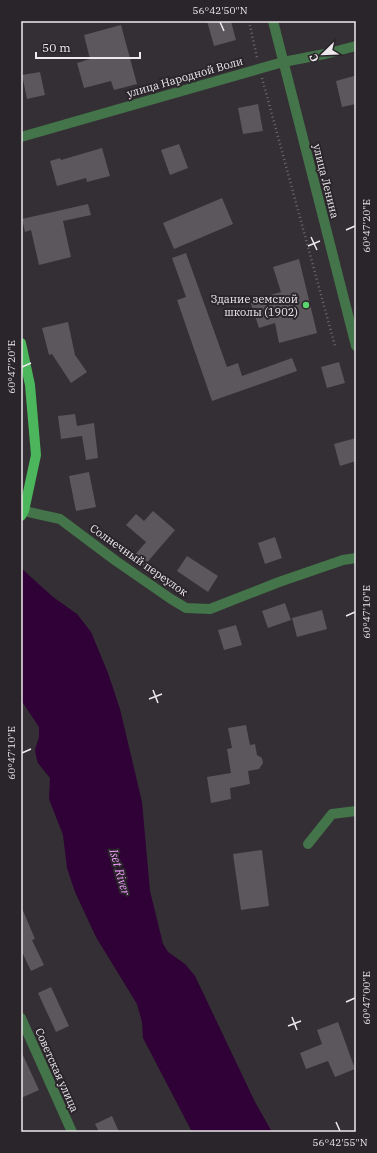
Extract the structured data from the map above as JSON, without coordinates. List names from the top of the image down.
{
  "streets": {
    "street": [
      "улица Народной Воли",
      "улица Ленина",
      "Солнечный переулок",
      "Советская улица"
    ]
  },
  "crossings": [
    ["улица Народной Воли", "улица Ленина"]
  ],
  "water": ["Iset River"],
  "places": ["Здание земской школы (1902)"],
  "scale_bar": "50 m",
  "north": "bottom left",
  "coordinates": [
    "56°42'50\"N",
    "60°47'20\"E",
    "60°47'10\"E",
    "60°47'00\"E",
    "56°42'55\"N"
  ]
}
